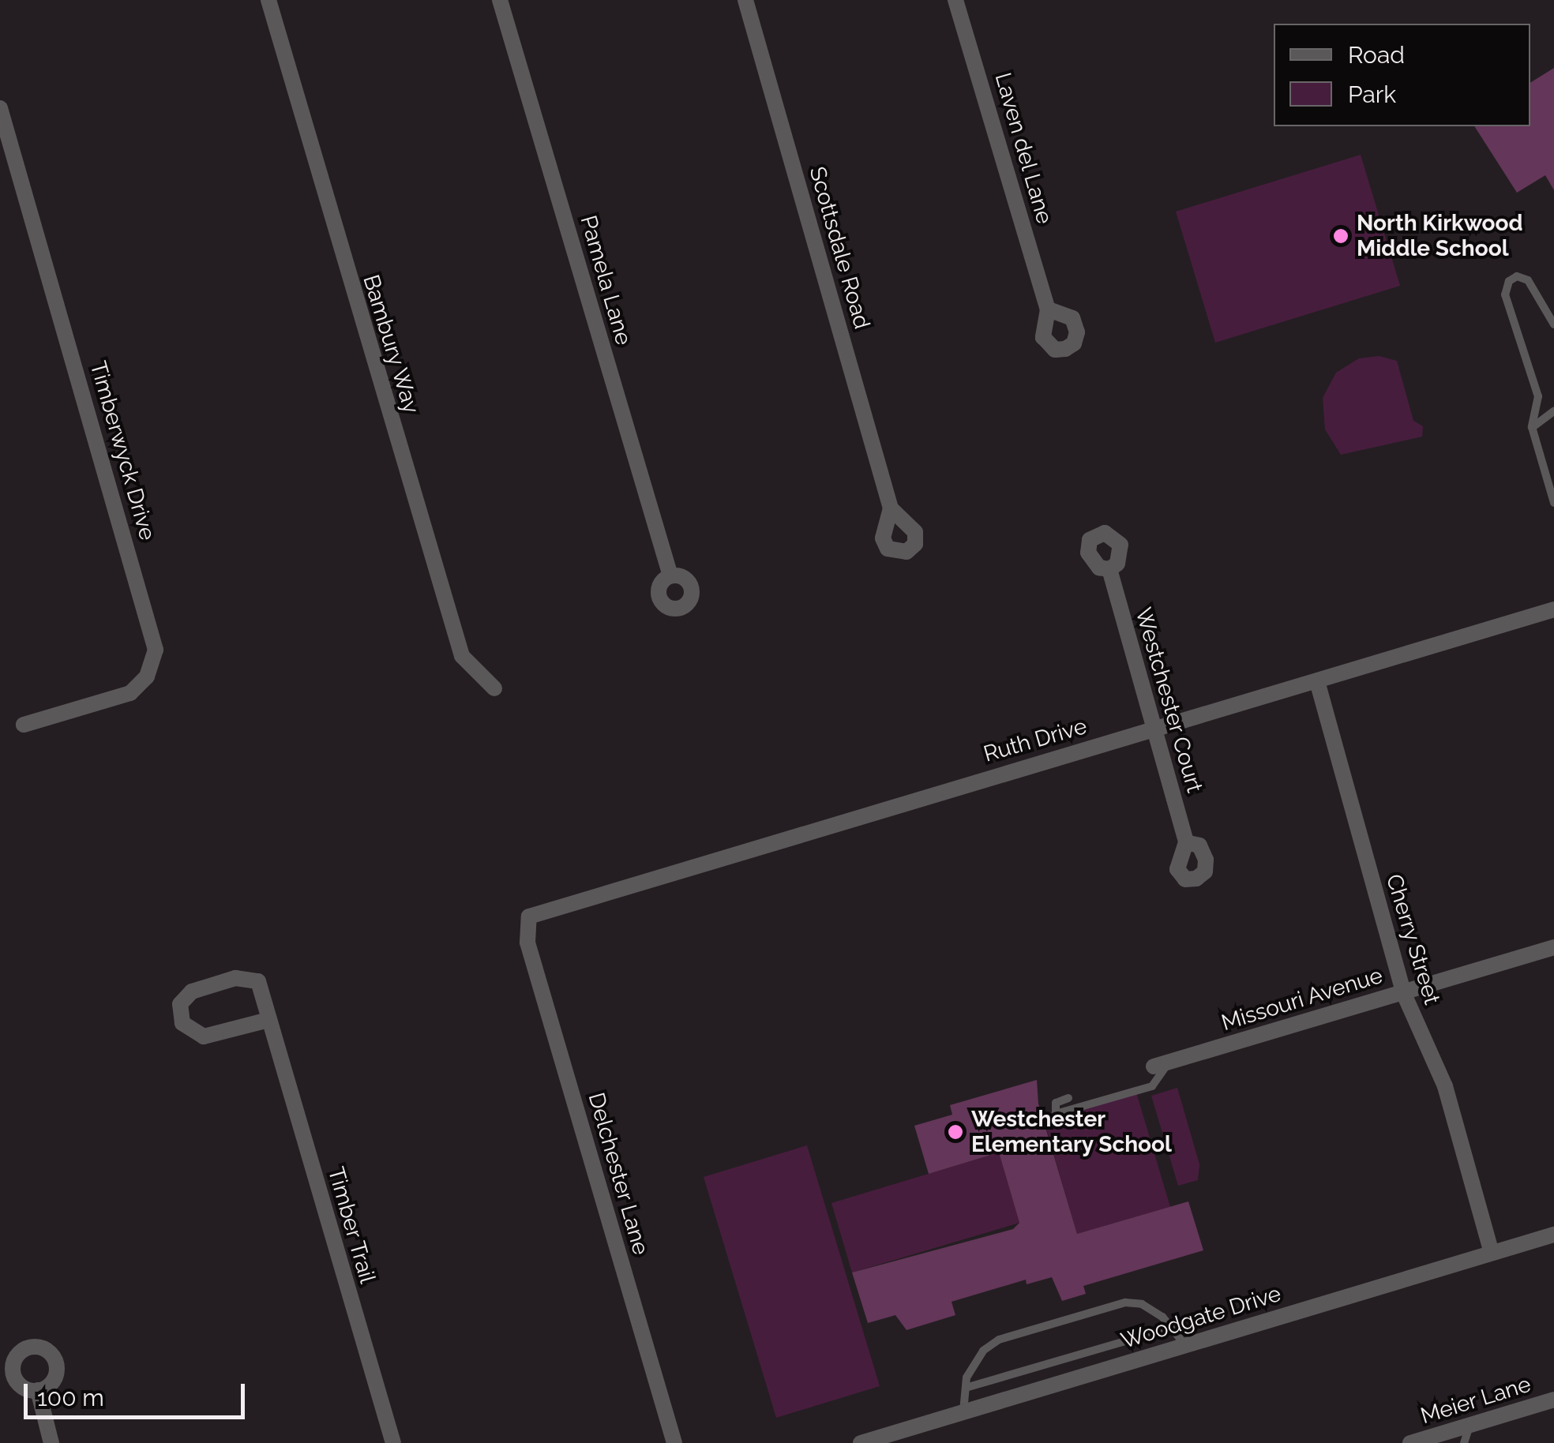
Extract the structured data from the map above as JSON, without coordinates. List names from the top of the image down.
{
  "streets": {
    "street": [
      "Laven del Lane",
      "Scottsdale Road",
      "Pamela Lane",
      "Bambury Way",
      "Timberwyck Drive",
      "Westchester Court",
      "Ruth Drive",
      "Cherry Street",
      "Missouri Avenue",
      "Delchester Lane",
      "Timber Trail",
      "Woodgate Drive",
      "Meier Lane"
    ]
  },
  "crossings": [
    ["Westchester Court", "Ruth Drive"],
    ["Ruth Drive", "Cherry Street"],
    ["Ruth Drive", "Delchester Lane"],
    ["Cherry Street", "Missouri Avenue"],
    ["Cherry Street", "Woodgate Drive"]
  ],
  "places": ["North Kirkwood Middle School", "Westchester Elementary School"],
  "legend": ["Road", "Park"],
  "scale_bar": "100 m"
}
